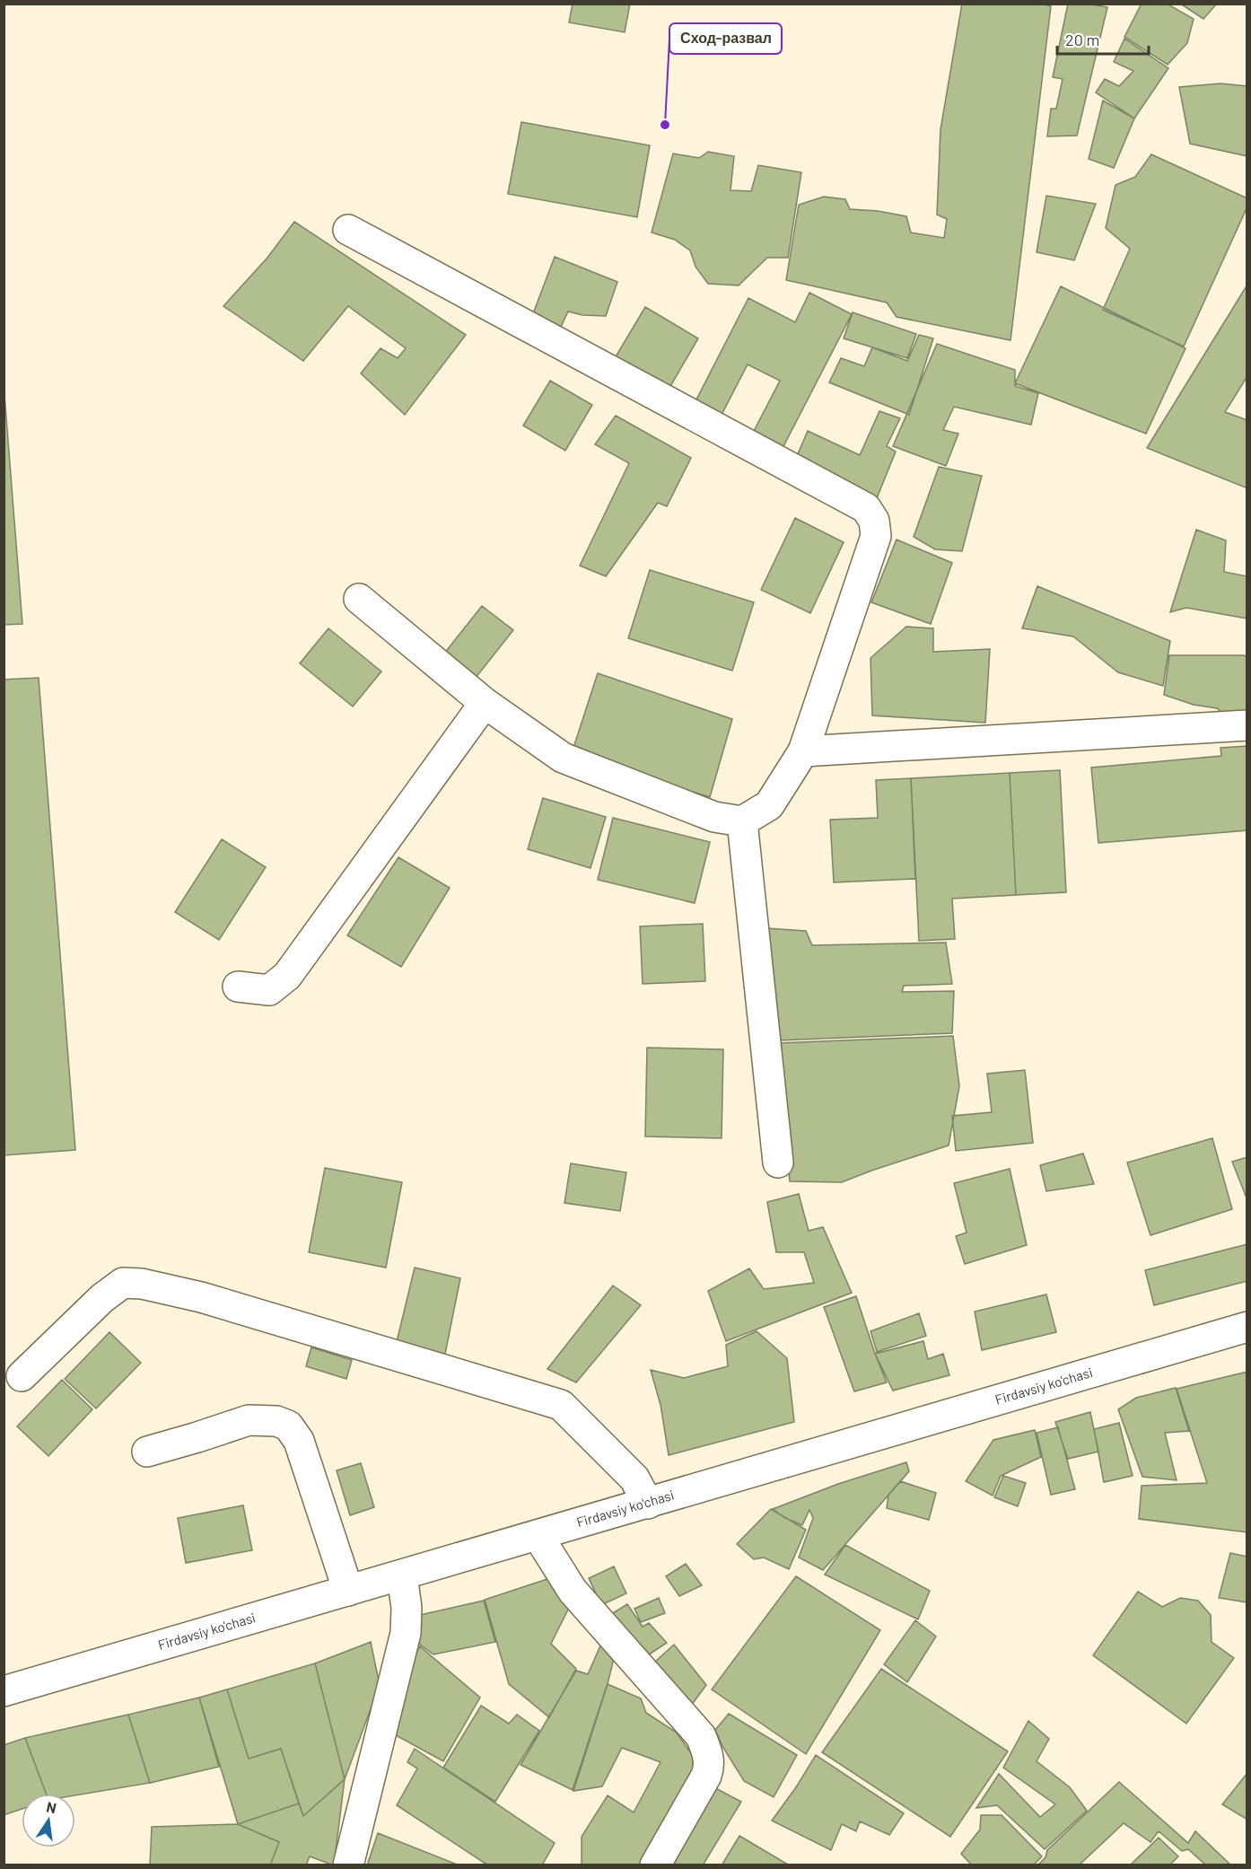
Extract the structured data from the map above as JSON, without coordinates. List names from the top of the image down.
{
  "streets": {
    "street": ["Firdavsiy ko'chasi"]
  },
  "places": ["Сход-развал"],
  "scale_bar": "20 m",
  "north": "top"
}
